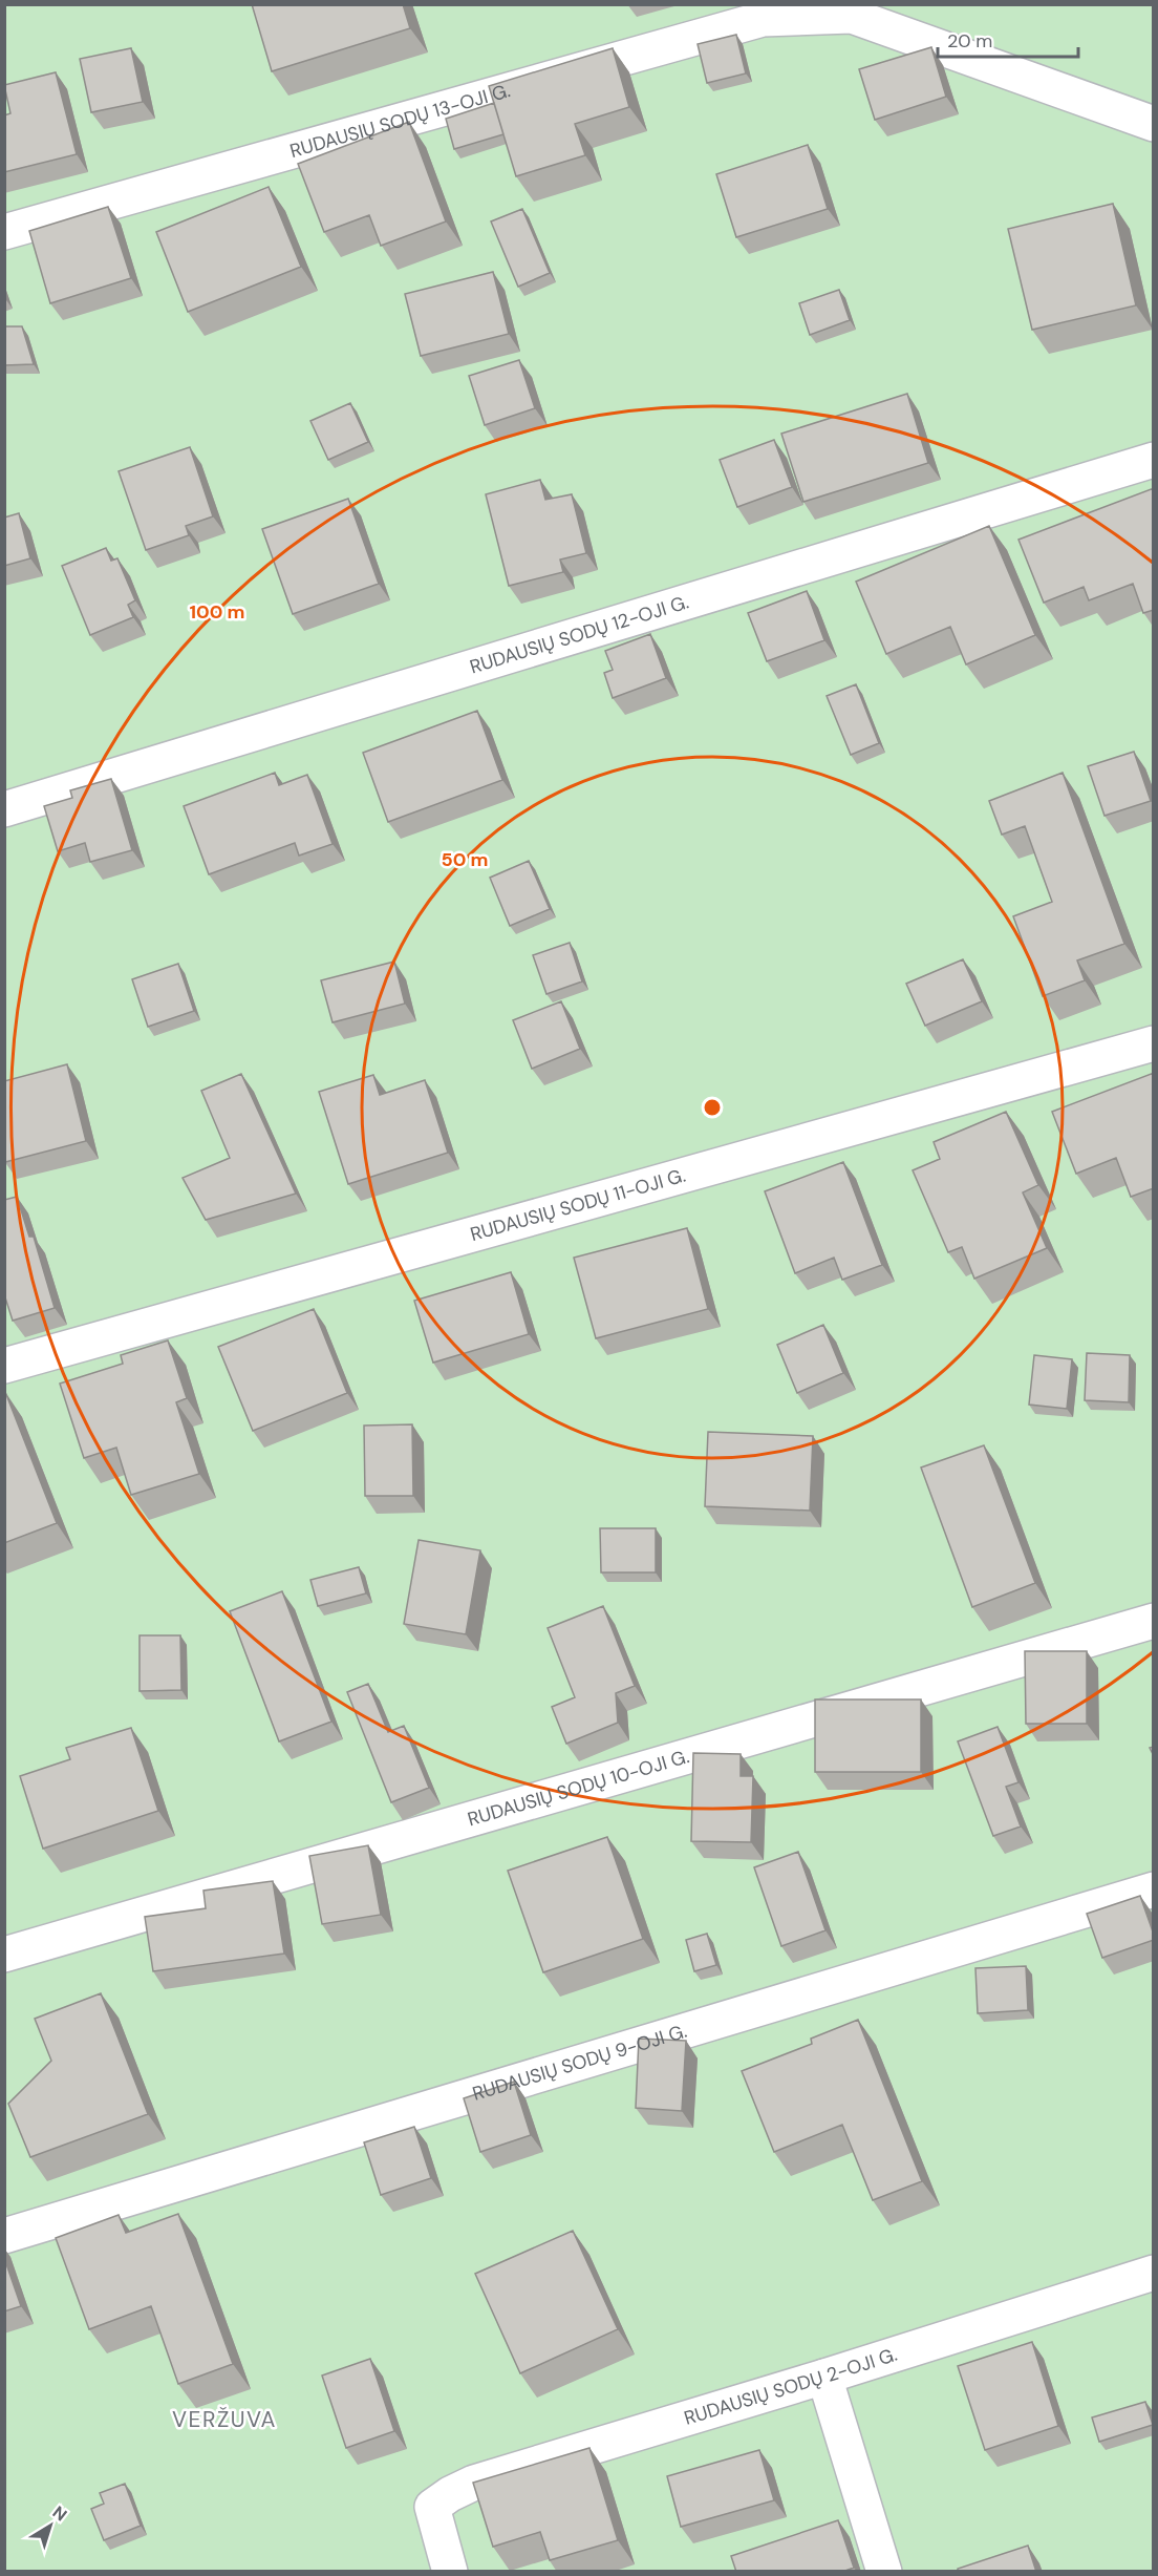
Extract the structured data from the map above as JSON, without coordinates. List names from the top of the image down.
{
  "streets": {
    "street": [
      "RUDAUSIŲ SODŲ 13-OJI G.",
      "RUDAUSIŲ SODŲ 12-OJI G.",
      "RUDAUSIŲ SODŲ 11-OJI G.",
      "RUDAUSIŲ SODŲ 10-OJI G.",
      "RUDAUSIŲ SODŲ 9-OJI G.",
      "RUDAUSIŲ SODŲ 2-OJI G."
    ]
  },
  "districts": ["VERŽUVA"],
  "scale_bar": "20 m",
  "north": "top right",
  "rings": ["100 m", "50 m"]
}
